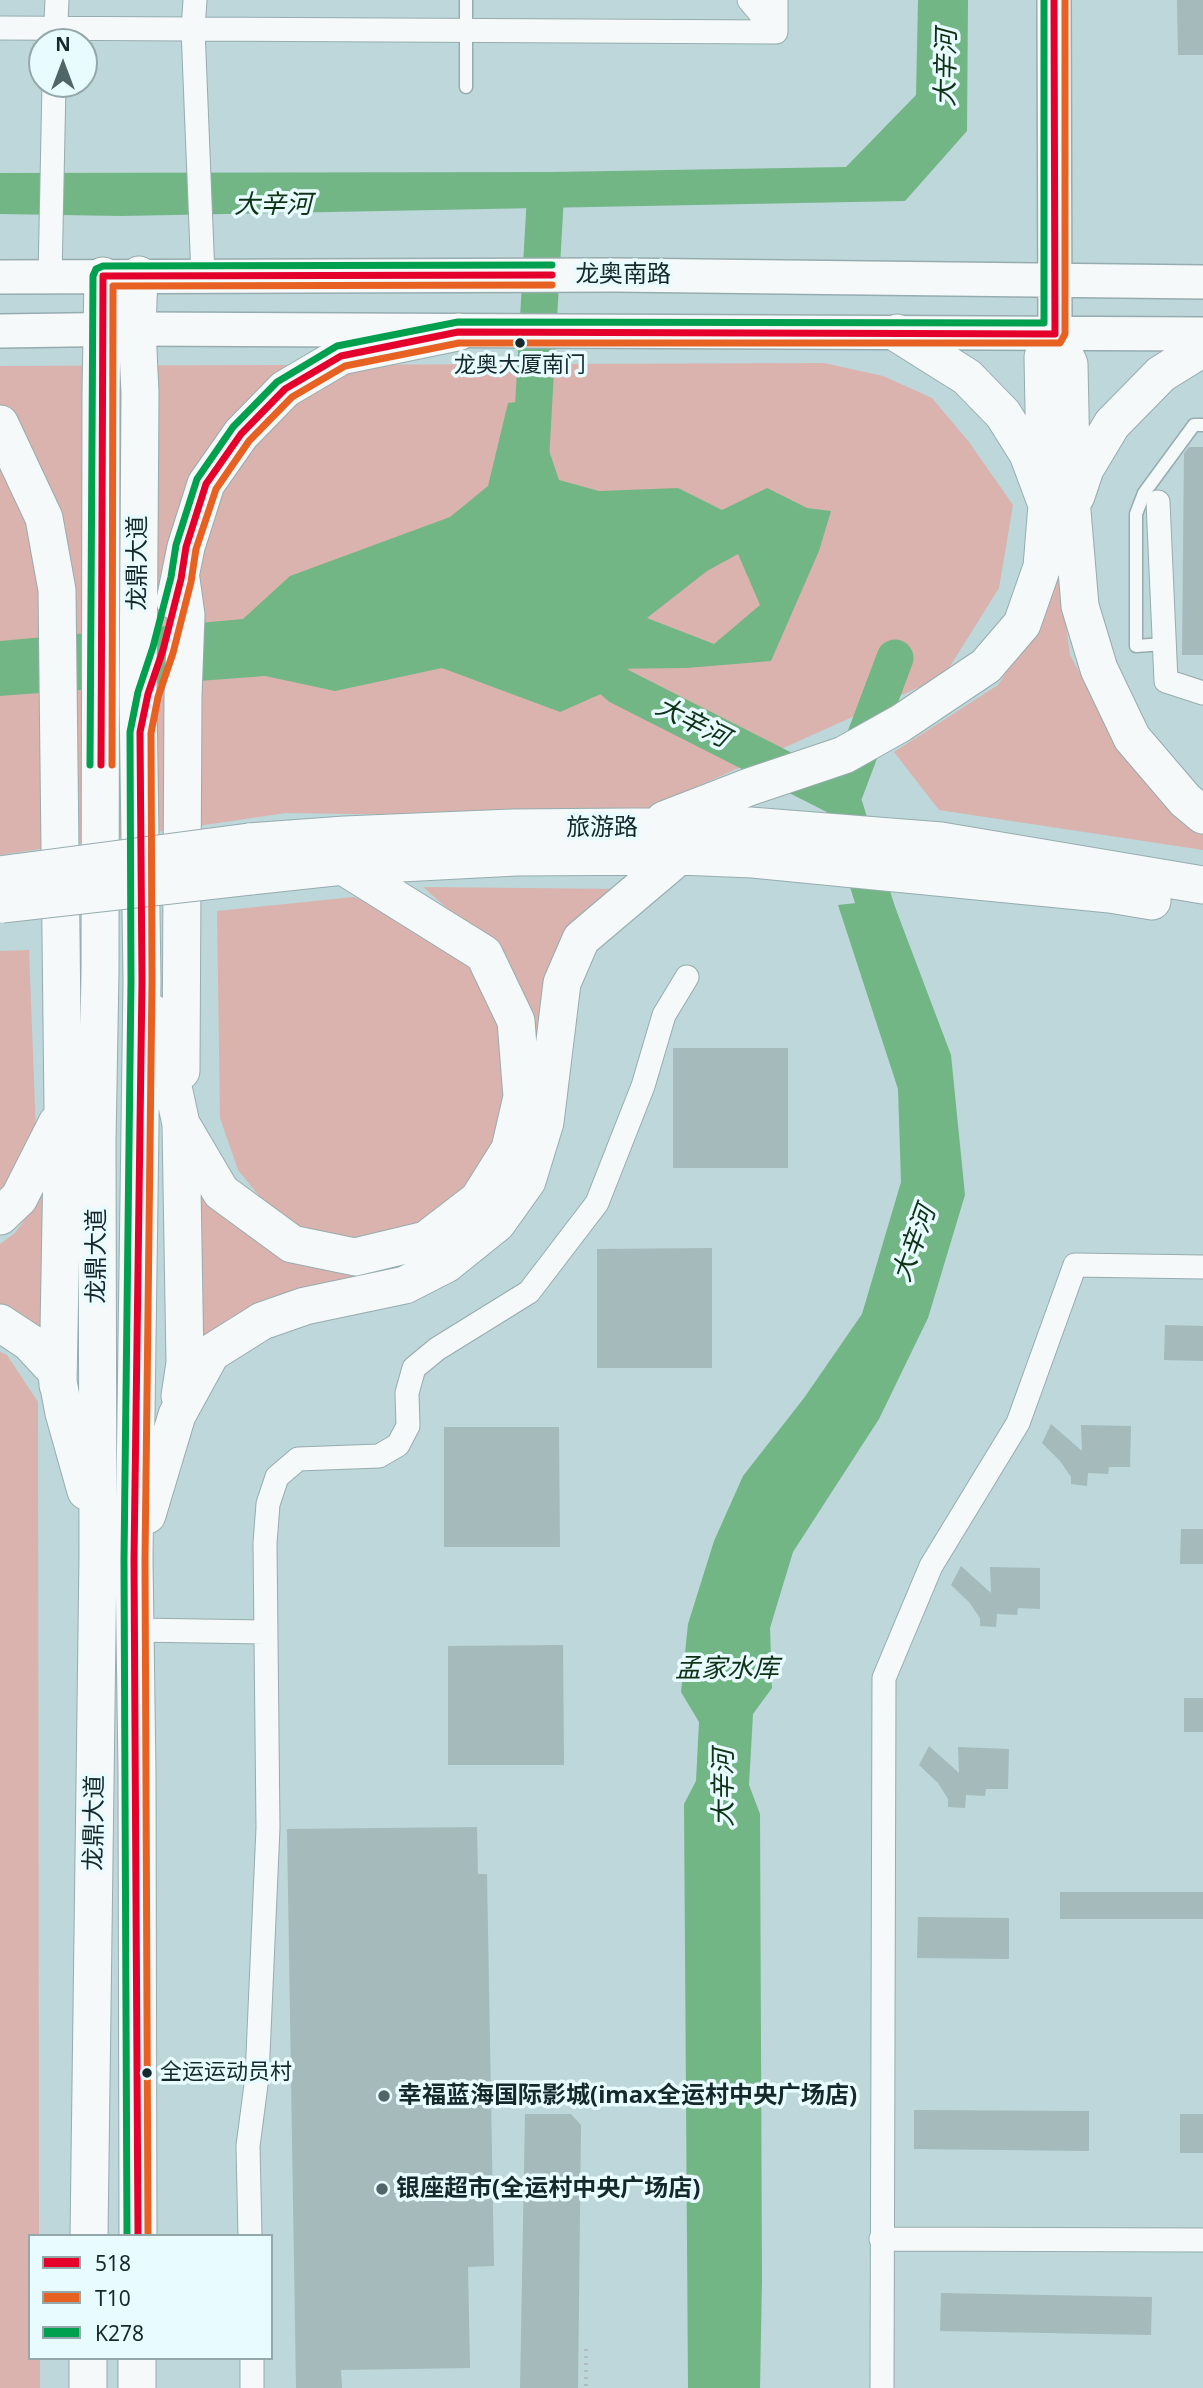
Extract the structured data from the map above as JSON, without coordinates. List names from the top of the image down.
{
  "streets": {
    "main road": ["龙奥南路", "龙鼎大道", "旅游路"]
  },
  "crossings": [
    ["龙奥南路", "龙鼎大道"]
  ],
  "water": ["大辛河", "孟家水库"],
  "places": [
    "龙奥大厦南门",
    "全运运动员村",
    "幸福蓝海国际影城(imax全运村中央广场店)",
    "银座超市(全运村中央广场店)"
  ],
  "lines": ["transit line 518", "transit line T10", "transit line K278"],
  "legend": ["518", "T10", "K278"],
  "north": "top"
}
